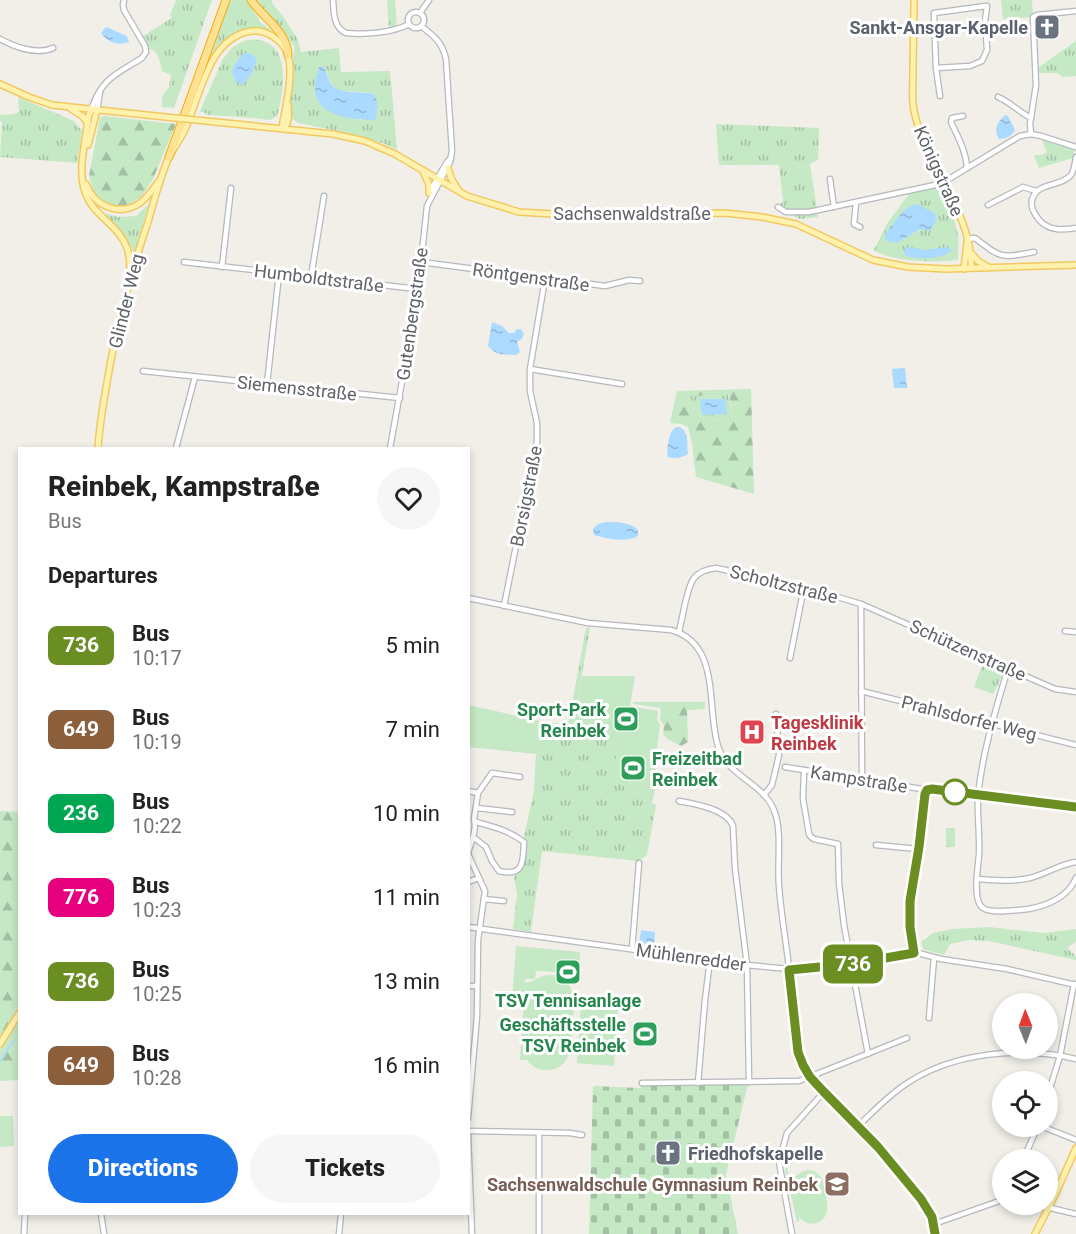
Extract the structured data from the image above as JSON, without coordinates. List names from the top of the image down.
{
  "streets": {
    "main road": ["Königstraße", "Sachsenwaldstraße", "Glinder Weg"],
    "street": [
      "Röntgenstraße",
      "Humboldtstraße",
      "Gutenbergstraße",
      "Siemensstraße",
      "Borsigstraße",
      "Scholtzstraße",
      "Schützenstraße",
      "Prahlsdorfer Weg",
      "Kampstraße",
      "Mühlenredder"
    ]
  },
  "crossings": [
    ["Königstraße", "Sachsenwaldstraße"],
    ["Sachsenwaldstraße", "Gutenbergstraße"],
    ["Röntgenstraße", "Gutenbergstraße"],
    ["Röntgenstraße", "Borsigstraße"],
    ["Humboldtstraße", "Gutenbergstraße"],
    ["Gutenbergstraße", "Siemensstraße"],
    ["Scholtzstraße", "Schützenstraße"]
  ],
  "places": {
    "church": ["Sankt-Ansgar-Kapelle", "Friedhofskapelle"],
    "sports": [
      "Sport-Park Reinbek",
      "Freizeitbad Reinbek",
      "TSV Tennisanlage",
      "Geschäftsstelle TSV Reinbek"
    ],
    "hospital": ["Tagesklinik Reinbek"],
    "school or university": ["Sachsenwaldschule Gymnasium Reinbek"]
  },
  "lines": ["bus line 736"],
  "north": "top",
  "page": {
    "on_map": "736",
    "heading": [
      ["Reinbek, Kampstraße", "Bus"],
      "Departures"
    ],
    "list": [
      {
        "mark": "736",
        "name": "Bus",
        "note": "10:17",
        "value": "5 min"
      },
      {
        "mark": "649",
        "name": "Bus",
        "note": "10:19",
        "value": "7 min"
      },
      {
        "mark": "236",
        "name": "Bus",
        "note": "10:22",
        "value": "10 min"
      },
      {
        "mark": "776",
        "name": "Bus",
        "note": "10:23",
        "value": "11 min"
      },
      {
        "mark": "736",
        "name": "Bus",
        "note": "10:25",
        "value": "13 min"
      },
      {
        "mark": "649",
        "name": "Bus",
        "note": "10:28",
        "value": "16 min"
      }
    ],
    "buttons": ["Directions", "Tickets"]
  }
}
